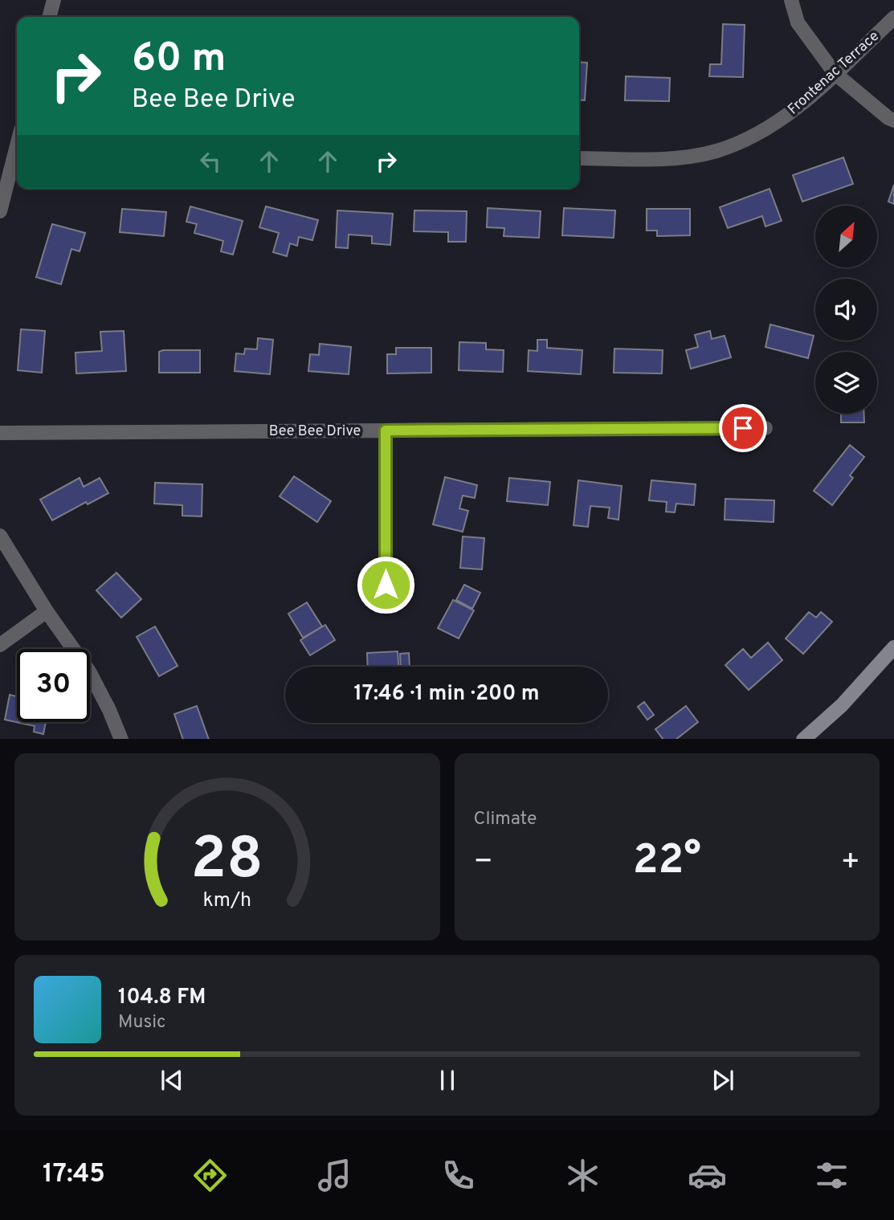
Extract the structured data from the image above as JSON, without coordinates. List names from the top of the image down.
{
  "streets": {
    "street": ["Frontenac Terrace", "Bee Bee Drive"]
  },
  "north": "top right",
  "page": {
    "turn": ["60 m", "Bee Bee Drive"],
    "limit": "30",
    "trip": "17:46 · 1 min · 200 m",
    "tile": "Climate",
    "heat": ["−", "22°", "+"],
    "song": ["104.8 FM", "Music"],
    "tabs": "17:45",
    "gauge": ["28", "km/h"]
  }
}
